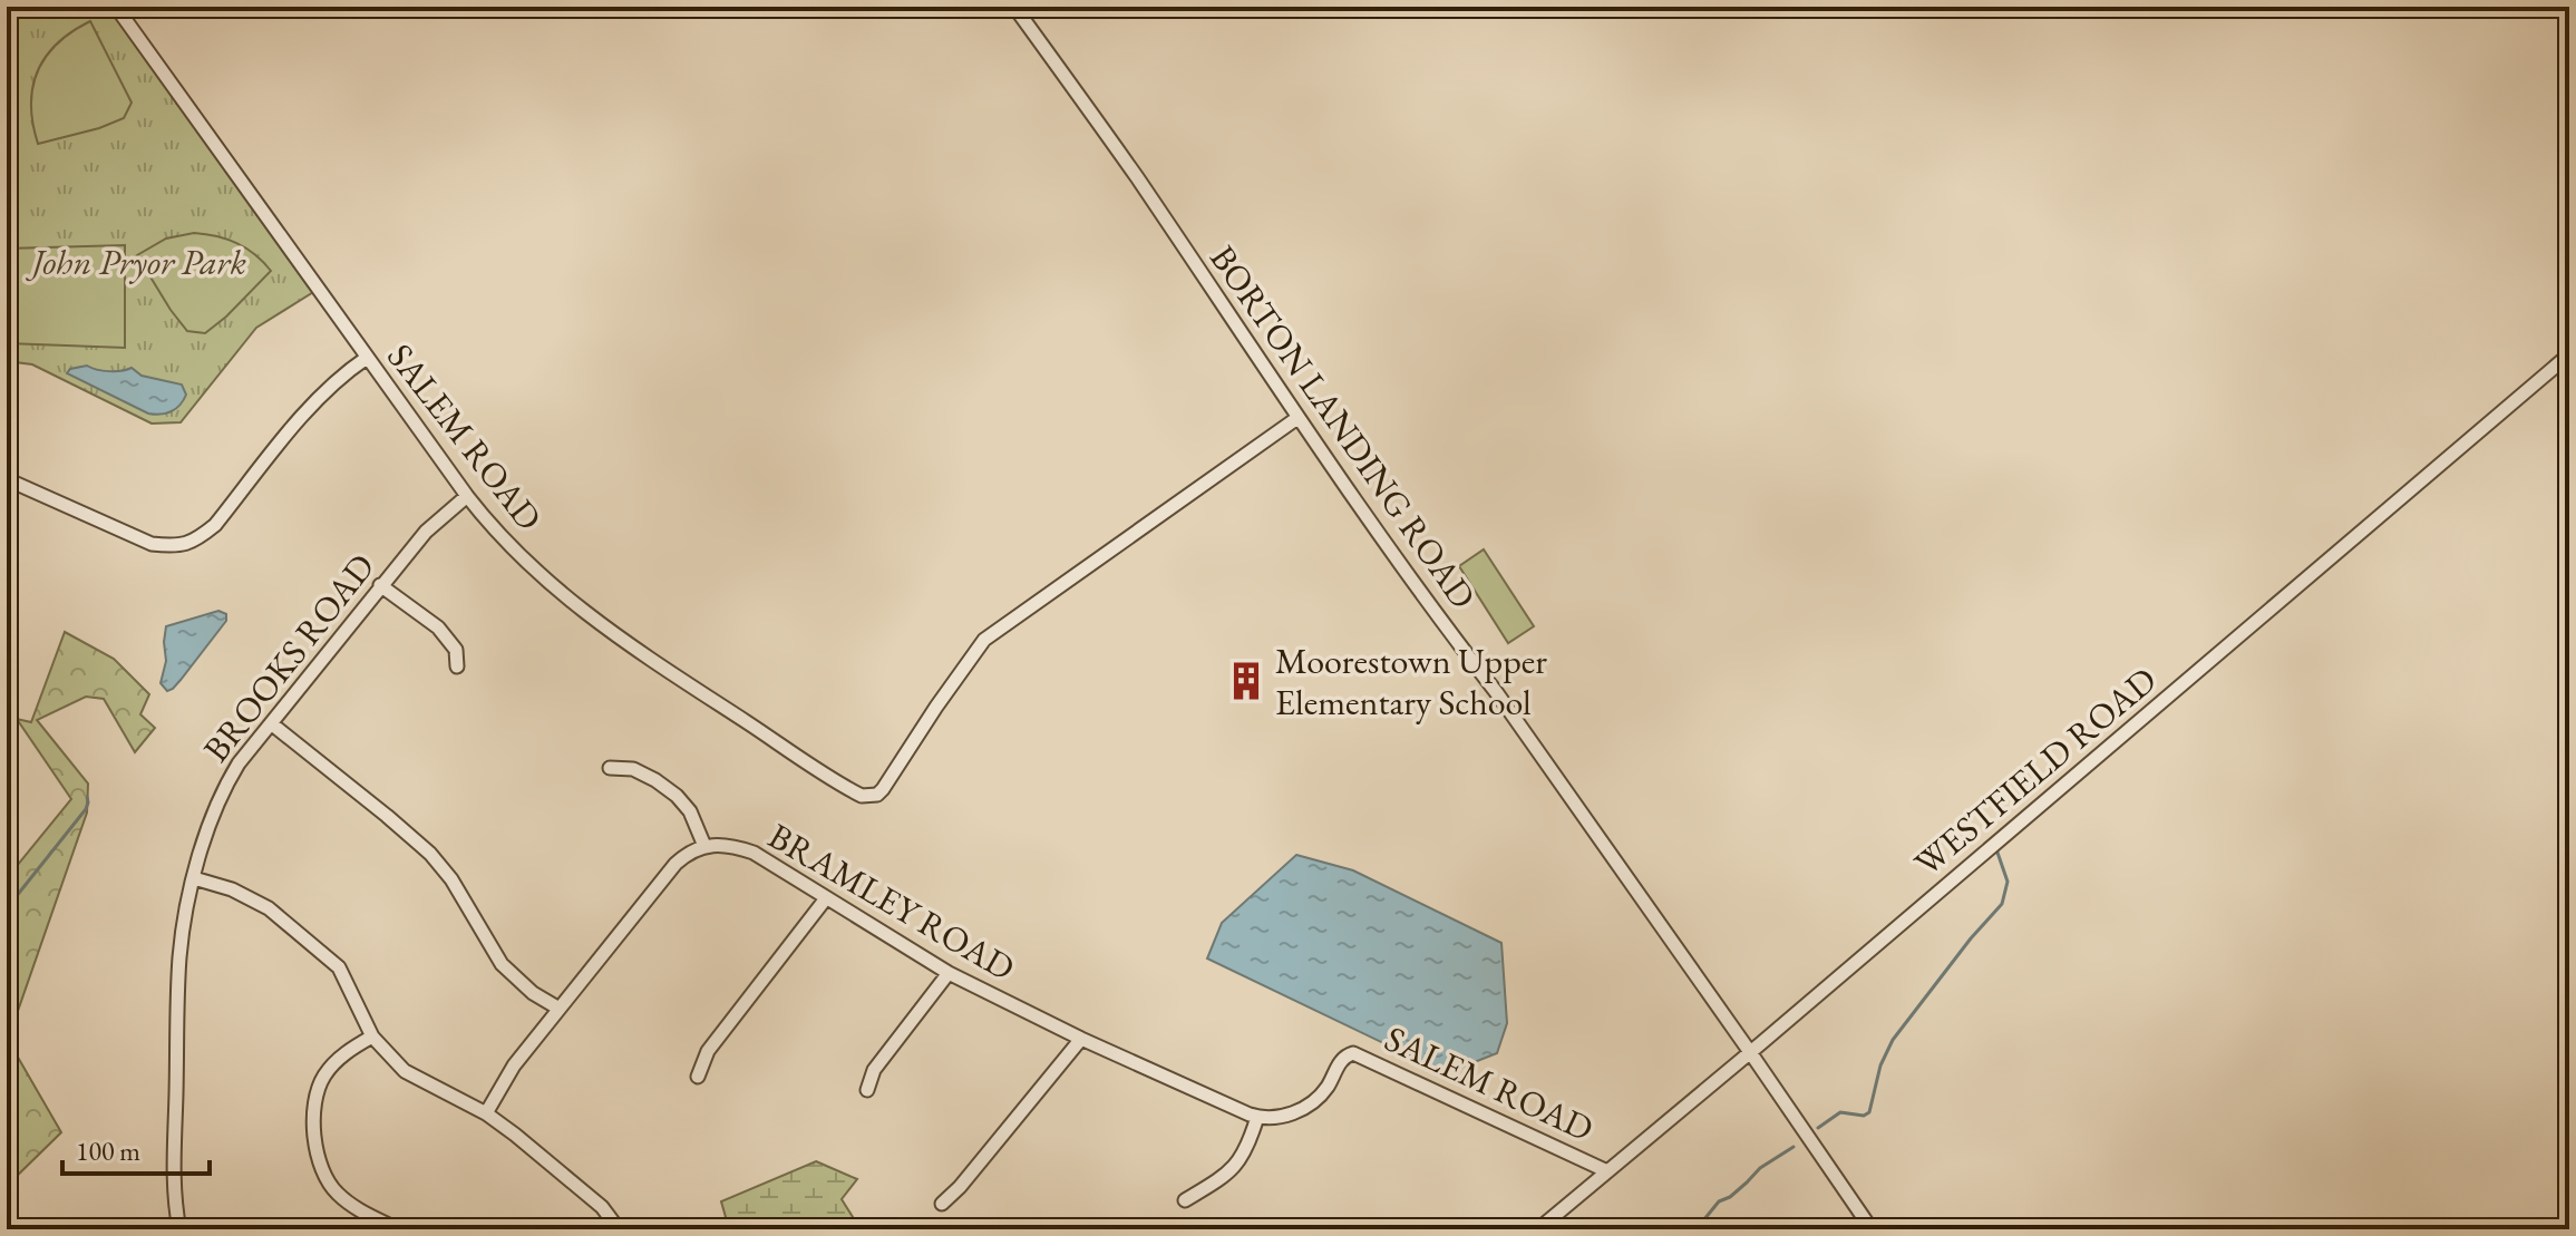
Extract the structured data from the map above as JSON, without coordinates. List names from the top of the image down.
{
  "streets": {
    "street": [
      "BORTON LANDING ROAD",
      "SALEM ROAD",
      "BROOKS ROAD",
      "WESTFIELD ROAD",
      "BRAMLEY ROAD"
    ]
  },
  "crossings": [
    ["BORTON LANDING ROAD", "SALEM ROAD"],
    ["BORTON LANDING ROAD", "WESTFIELD ROAD"],
    ["SALEM ROAD", "BROOKS ROAD"],
    ["SALEM ROAD", "WESTFIELD ROAD"],
    ["SALEM ROAD", "BRAMLEY ROAD"]
  ],
  "parks": ["John Pryor Park"],
  "places": {
    "building": ["Moorestown Upper Elementary School"]
  },
  "scale_bar": "100 m"
}
